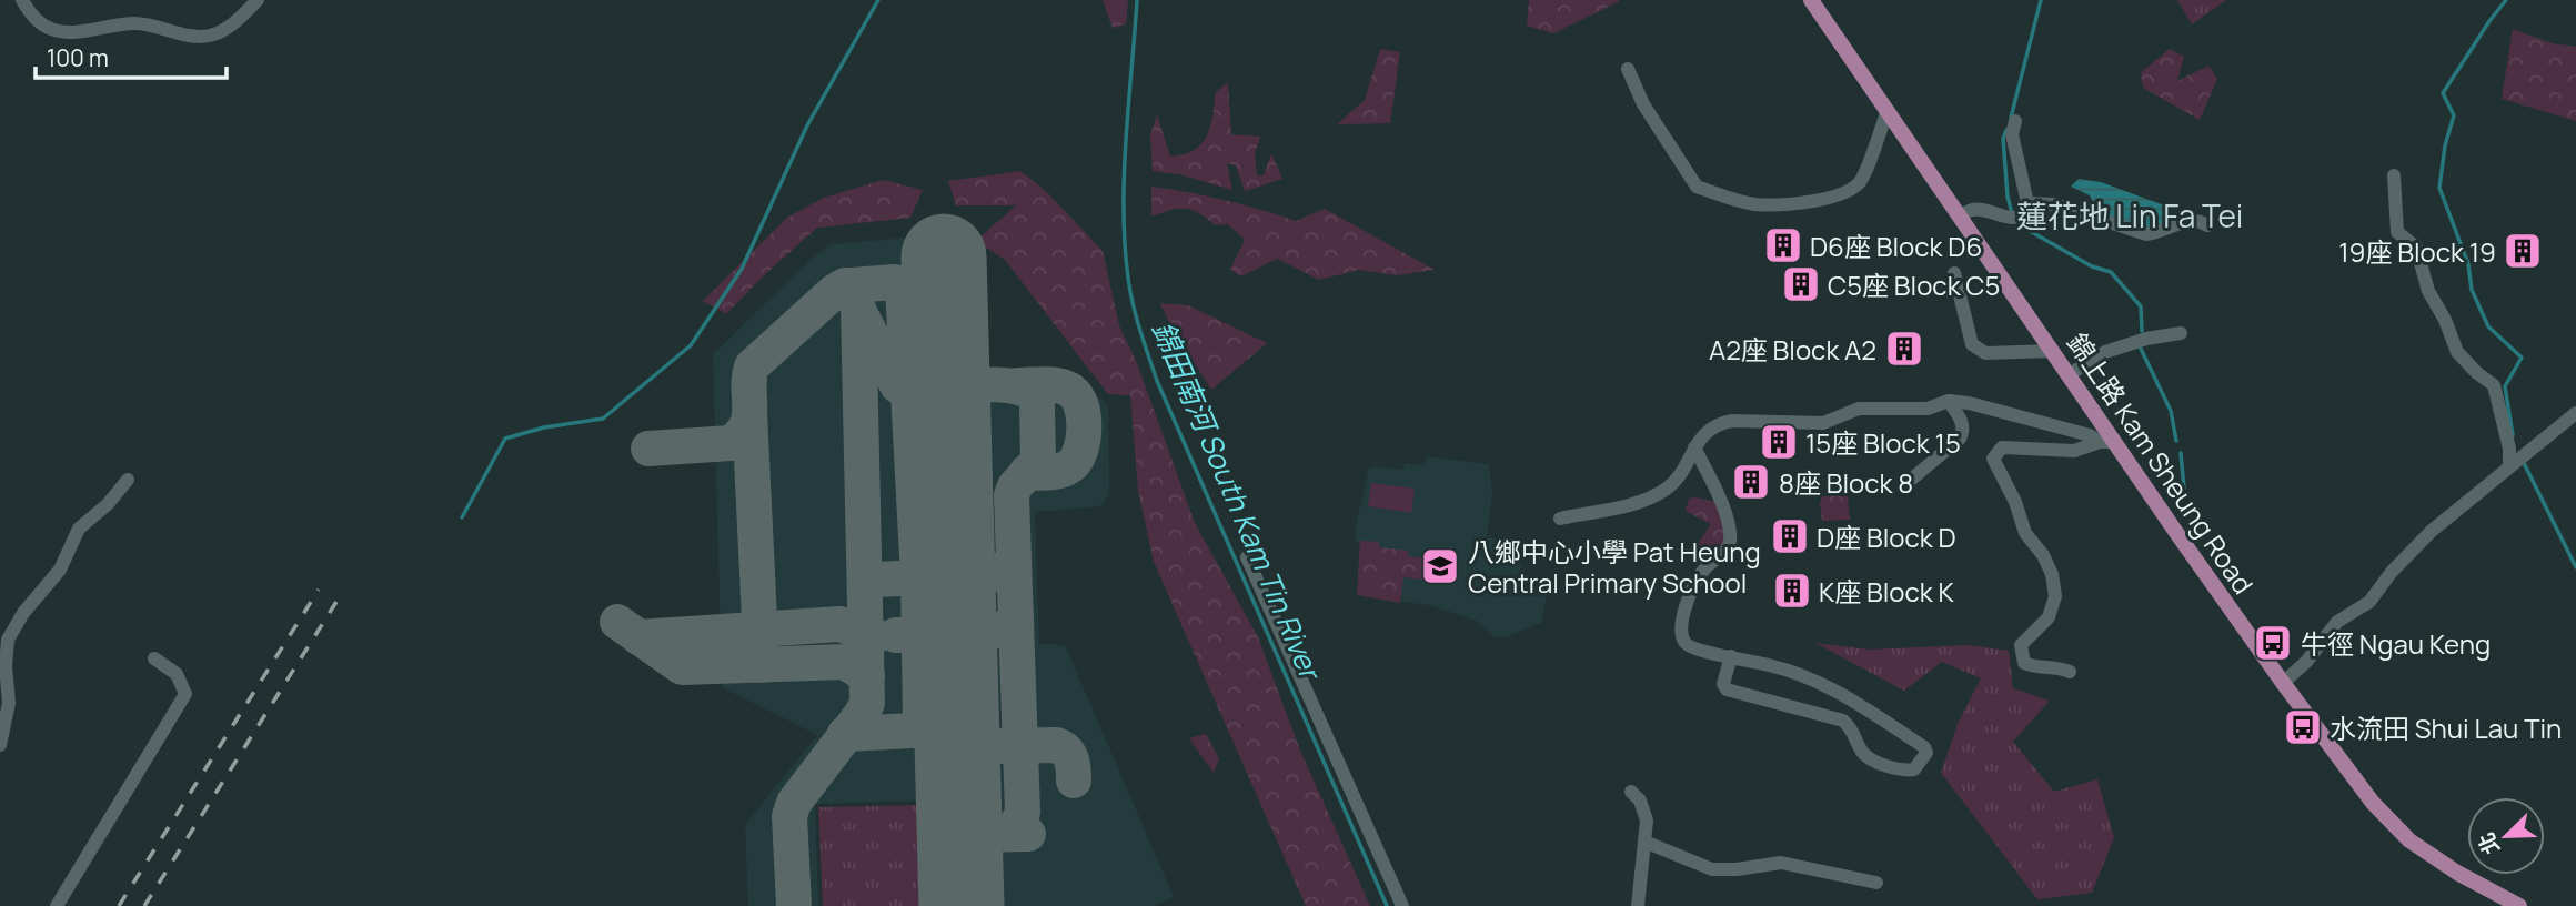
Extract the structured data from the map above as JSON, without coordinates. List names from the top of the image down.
{
  "streets": {
    "main road": ["錦上路 Kam Sheung Road"]
  },
  "districts": ["蓮花地 Lin Fa Tei"],
  "water": ["錦田南河 South Kam Tin River"],
  "places": {
    "building": [
      "D6座 Block D6",
      "19座 Block 19",
      "C5座 Block C5",
      "A2座 Block A2",
      "15座 Block 15",
      "8座 Block 8",
      "D座 Block D",
      "K座 Block K"
    ],
    "school or university": ["八鄉中心小學 Pat Heung Central Primary School"],
    "bus stop": ["牛徑 Ngau Keng", "水流田 Shui Lau Tin"]
  },
  "scale_bar": "100 m",
  "north": "bottom left"
}
